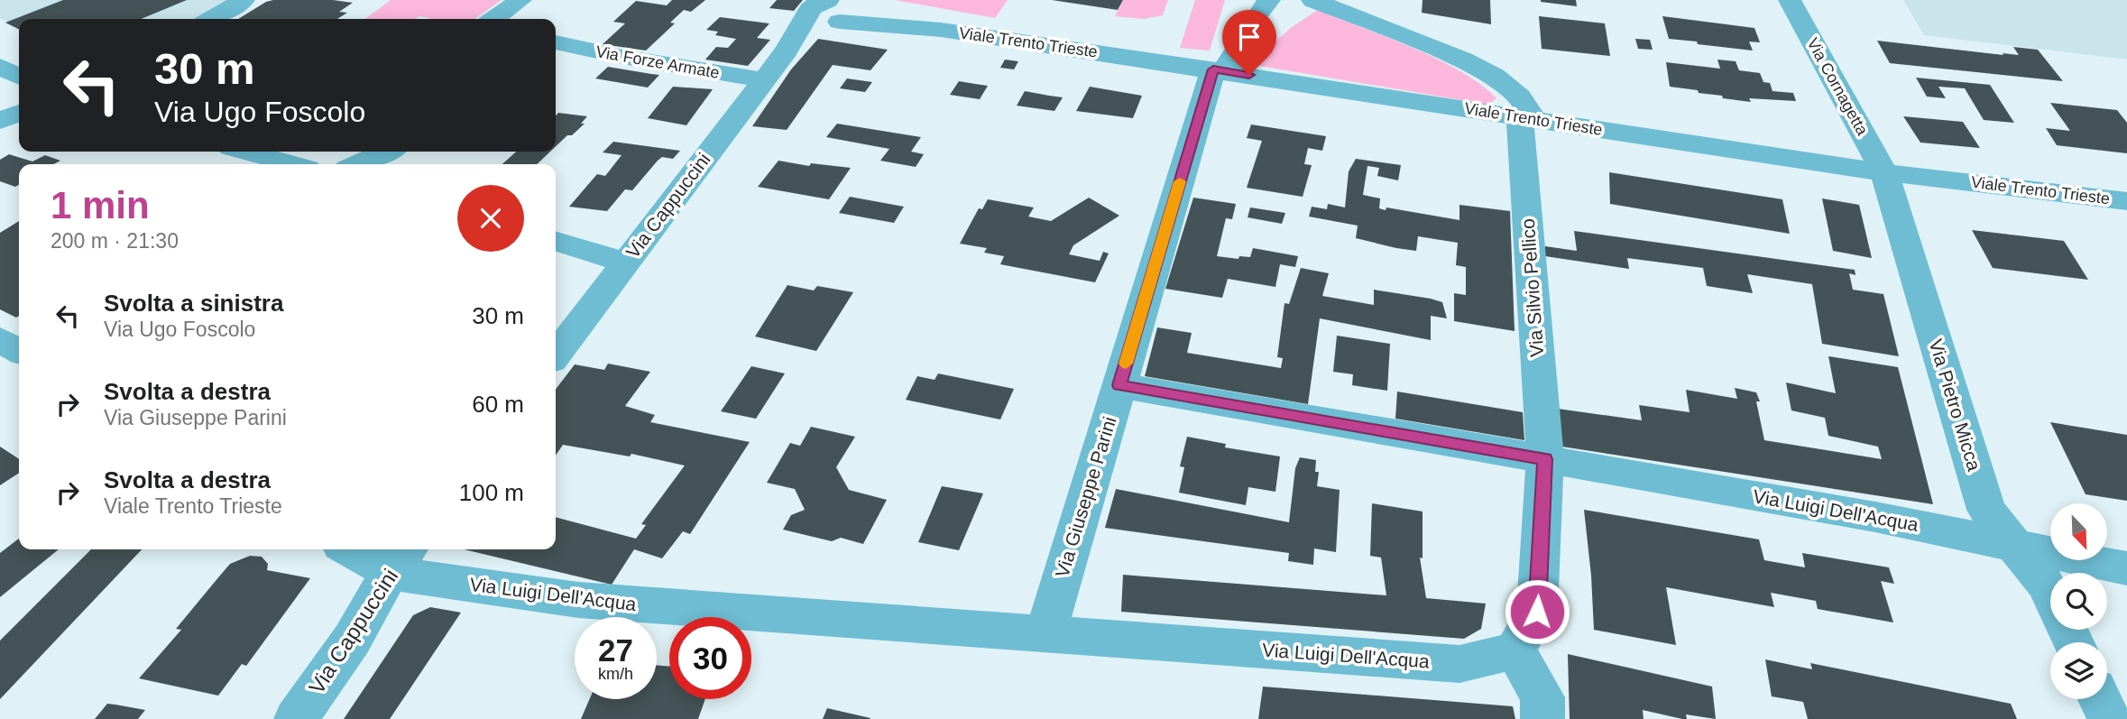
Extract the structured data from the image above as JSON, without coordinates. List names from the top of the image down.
{
  "streets": {
    "street": [
      "Viale Trento Trieste",
      "Via Forze Armate",
      "Via Cornagetta",
      "Via Cappuccini",
      "Via Silvio Pellico",
      "Via Pietro Micca",
      "Via Giuseppe Parini",
      "Via Luigi Dell'Acqua"
    ]
  },
  "crossings": [
    ["Viale Trento Trieste", "Via Cornagetta"],
    ["Viale Trento Trieste", "Via Cappuccini"],
    ["Viale Trento Trieste", "Via Silvio Pellico"],
    ["Viale Trento Trieste", "Via Pietro Micca"],
    ["Viale Trento Trieste", "Via Giuseppe Parini"],
    ["Via Forze Armate", "Via Cappuccini"],
    ["Via Cornagetta", "Via Pietro Micca"],
    ["Via Cappuccini", "Via Luigi Dell'Acqua"],
    ["Via Silvio Pellico", "Via Luigi Dell'Acqua"],
    ["Via Pietro Micca", "Via Luigi Dell'Acqua"],
    ["Via Giuseppe Parini", "Via Luigi Dell'Acqua"]
  ],
  "north": "bottom right",
  "page": {
    "turn": ["30 m", "Via Ugo Foscolo"],
    "heading": ["1 min", "200 m · 21:30"],
    "list": [
      {
        "name": "Svolta a sinistra",
        "note": "Via Ugo Foscolo",
        "value": "30 m"
      },
      {
        "name": "Svolta a destra",
        "note": "Via Giuseppe Parini",
        "value": "60 m"
      },
      {
        "name": "Svolta a destra",
        "note": "Viale Trento Trieste",
        "value": "100 m"
      }
    ],
    "speed": "27 km/h",
    "limit": "30"
  }
}
